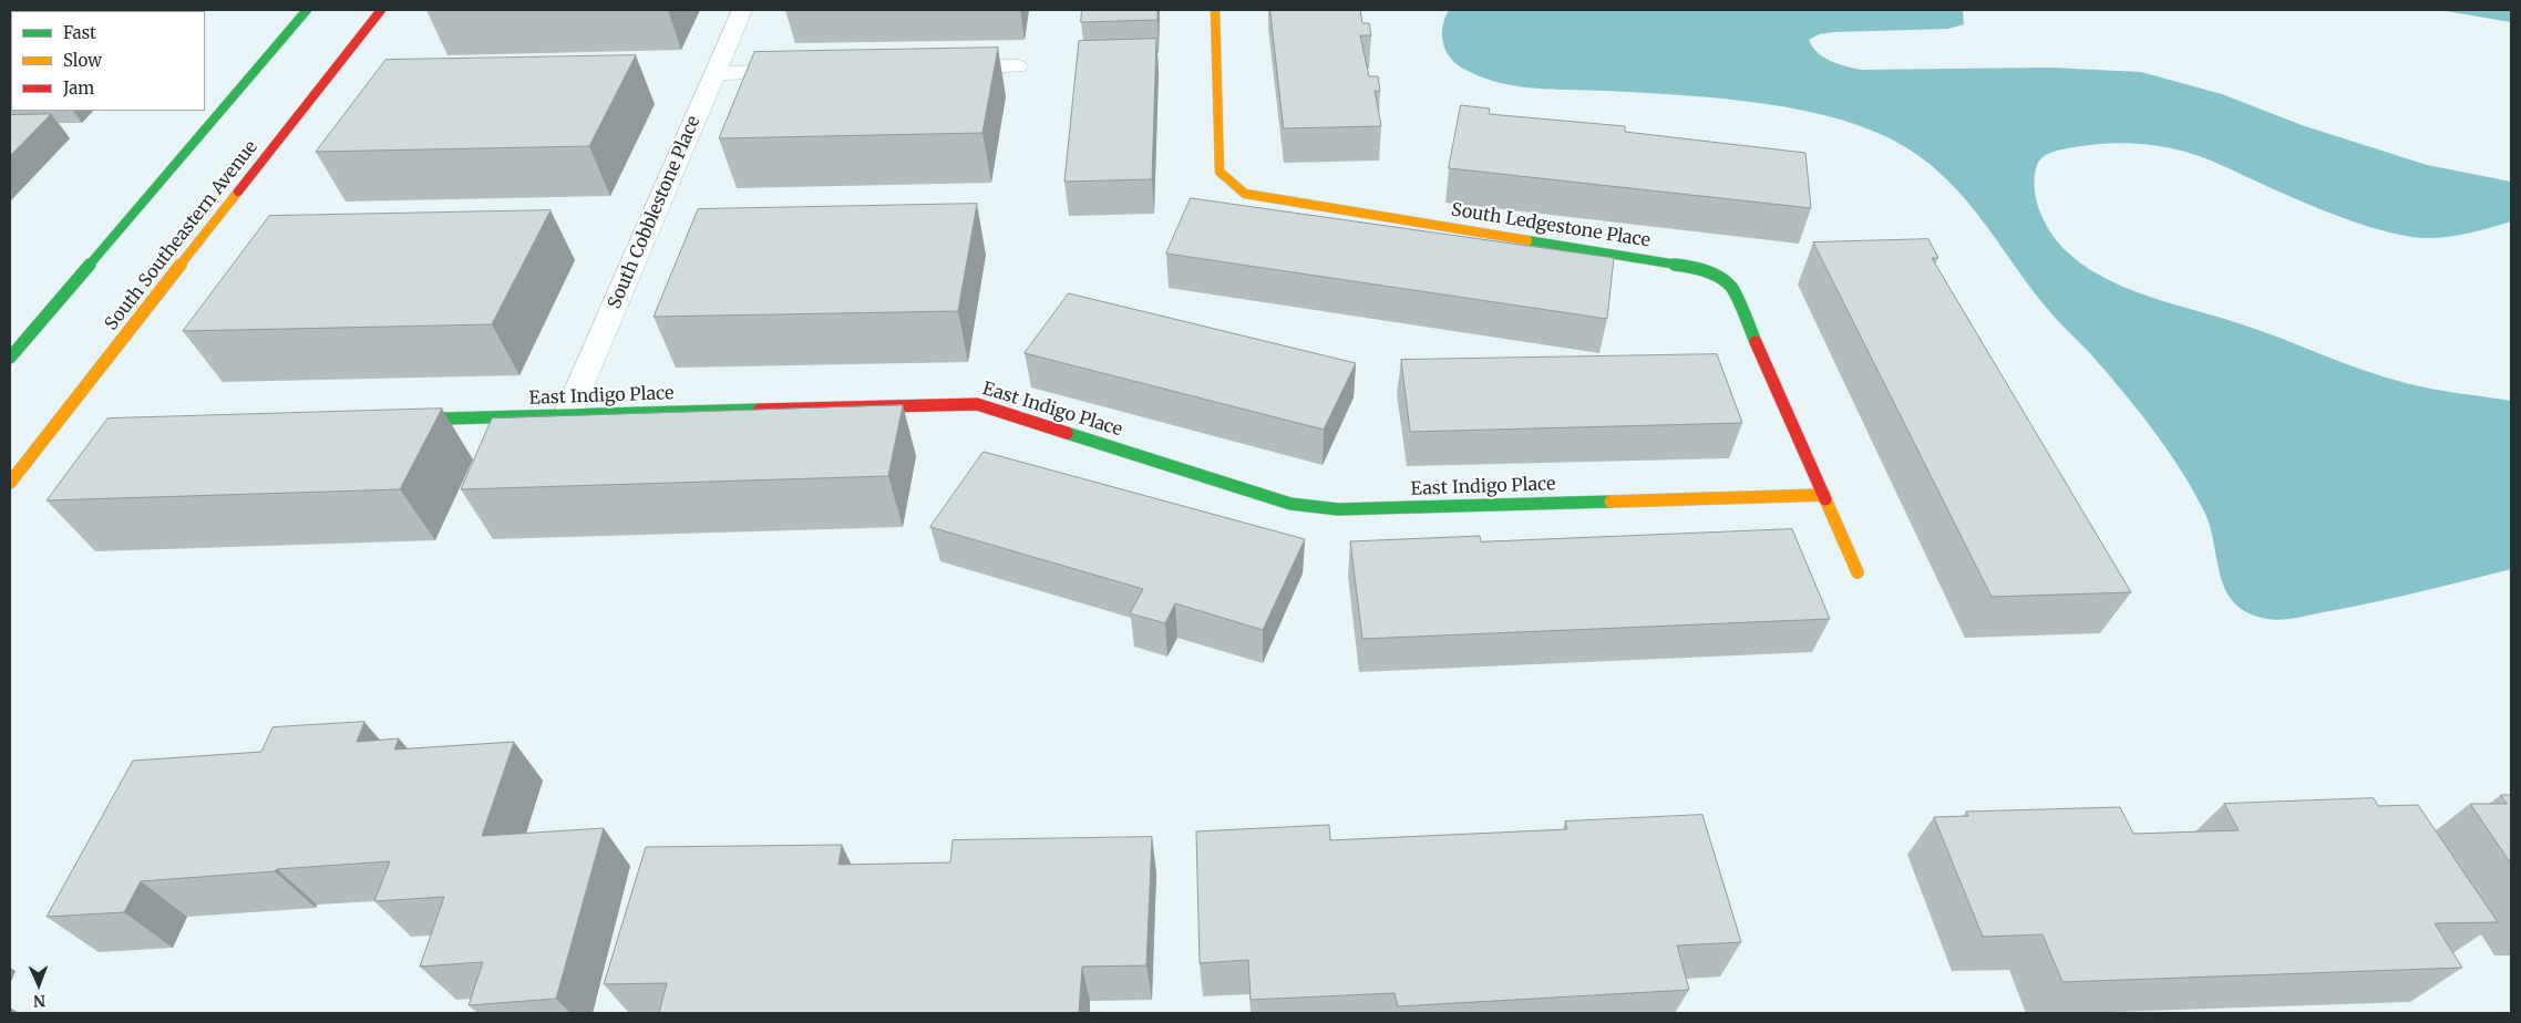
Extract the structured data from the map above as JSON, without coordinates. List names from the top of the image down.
{
  "streets": {
    "street": [
      "South Cobblestone Place",
      "South Ledgestone Place",
      "South Southeastern Avenue",
      "East Indigo Place"
    ]
  },
  "crossings": [
    ["South Cobblestone Place", "East Indigo Place"],
    ["South Ledgestone Place", "East Indigo Place"]
  ],
  "legend": ["Fast", "Slow", "Jam"],
  "north": "bottom"
}
